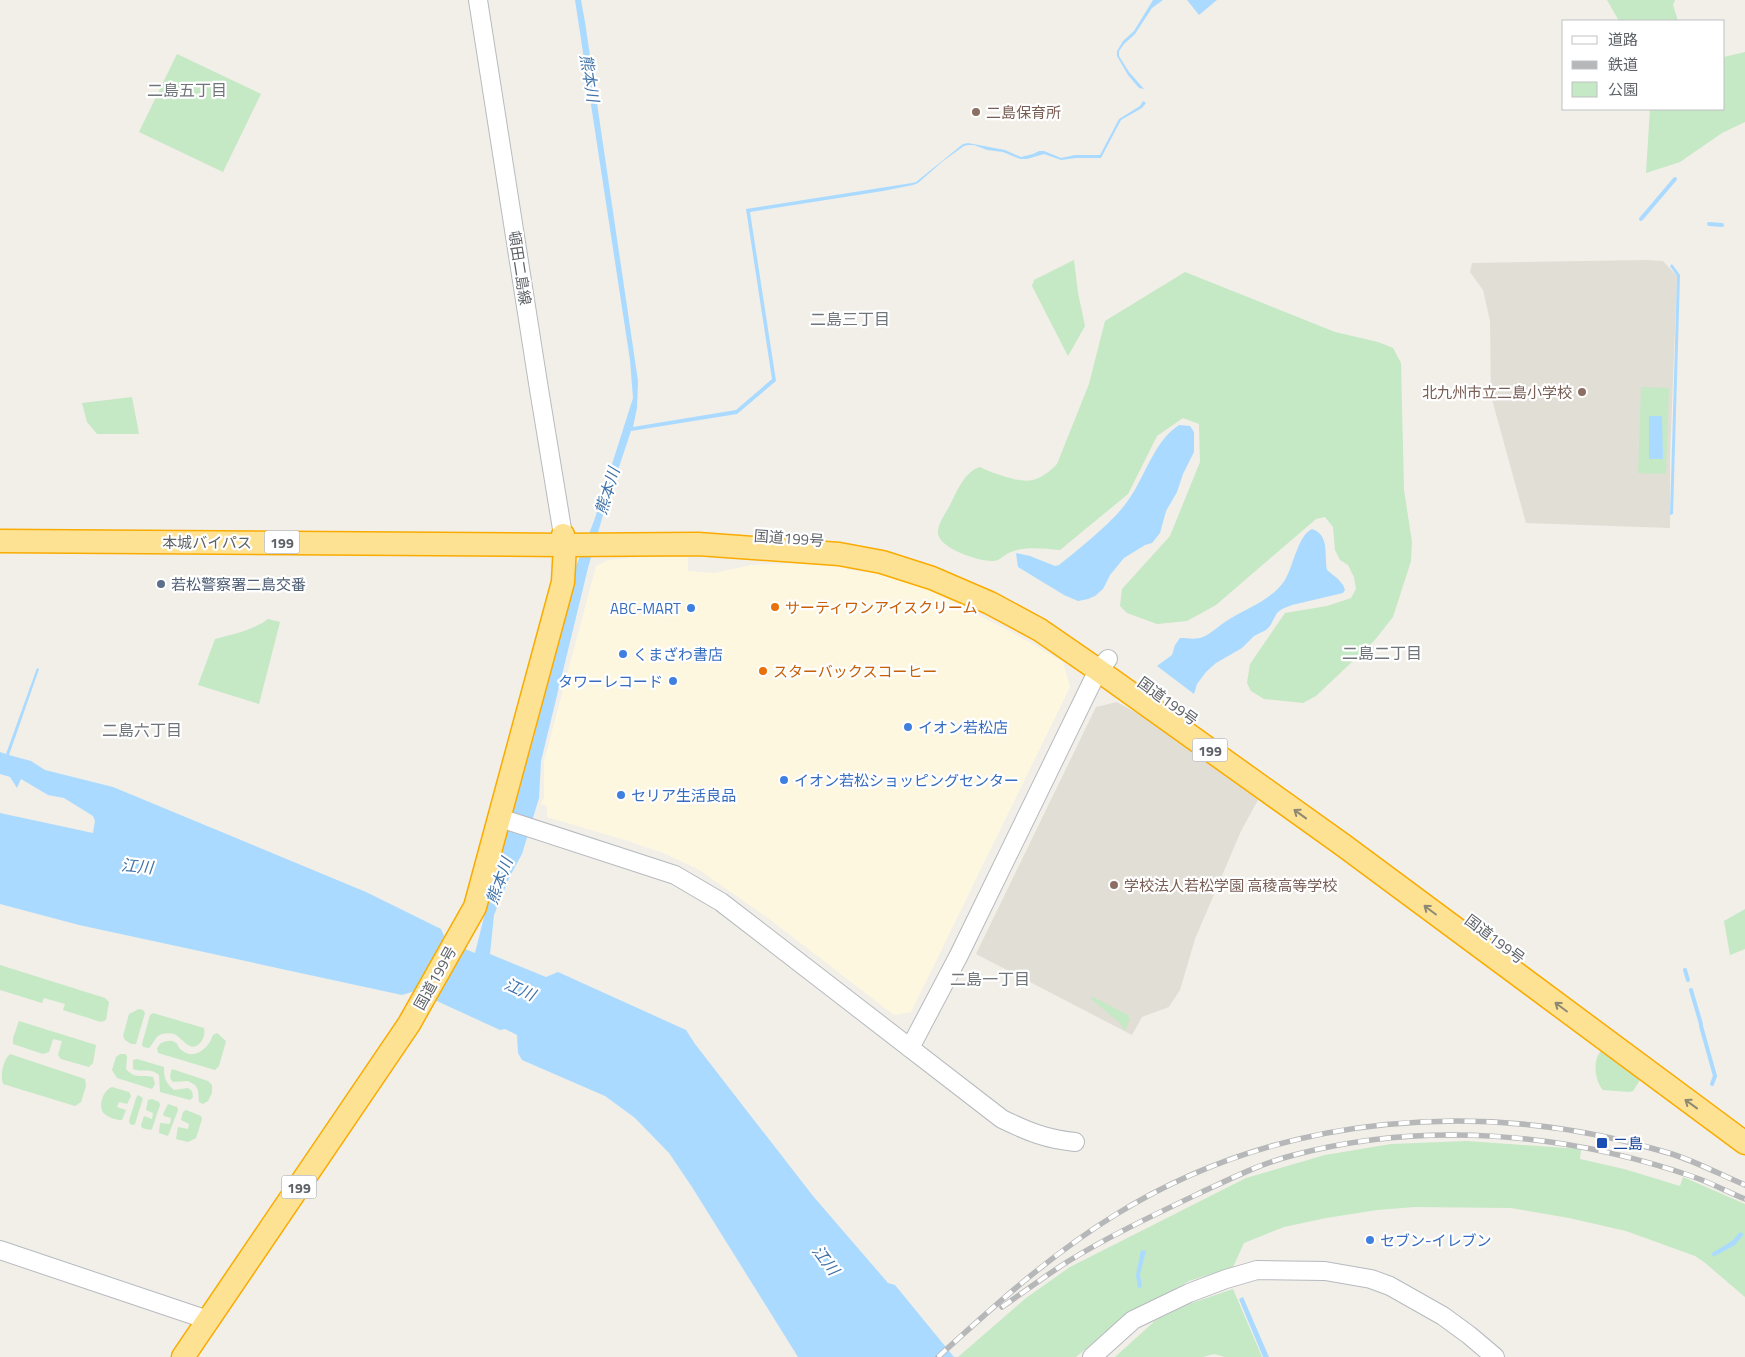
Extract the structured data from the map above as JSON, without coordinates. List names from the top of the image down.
{
  "streets": {
    "highway": ["国道199号", "本城バイパス", "199"],
    "street": ["頓田二島線"]
  },
  "crossings": [
    ["頓田二島線", "国道199号"],
    ["頓田二島線", "本城バイパス"],
    ["国道199号", "本城バイパス"]
  ],
  "districts": [
    "二島五丁目",
    "二島三丁目",
    "二島二丁目",
    "二島六丁目",
    "二島一丁目"
  ],
  "water": ["熊本川", "江川"],
  "places": {
    "other": [
      "二島保育所",
      "北九州市立二島小学校",
      "若松警察署二島交番",
      "サーティワンアイスクリーム",
      "ABC-MART",
      "くまざわ書店",
      "スターバックスコーヒー",
      "タワーレコード",
      "イオン若松店",
      "イオン若松ショッピングセンター",
      "セリア生活良品",
      "学校法人若松学園 高稜高等学校",
      "セブン-イレブン"
    ],
    "transit": ["二島"]
  },
  "legend": ["道路", "鉄道", "公園"]
}
